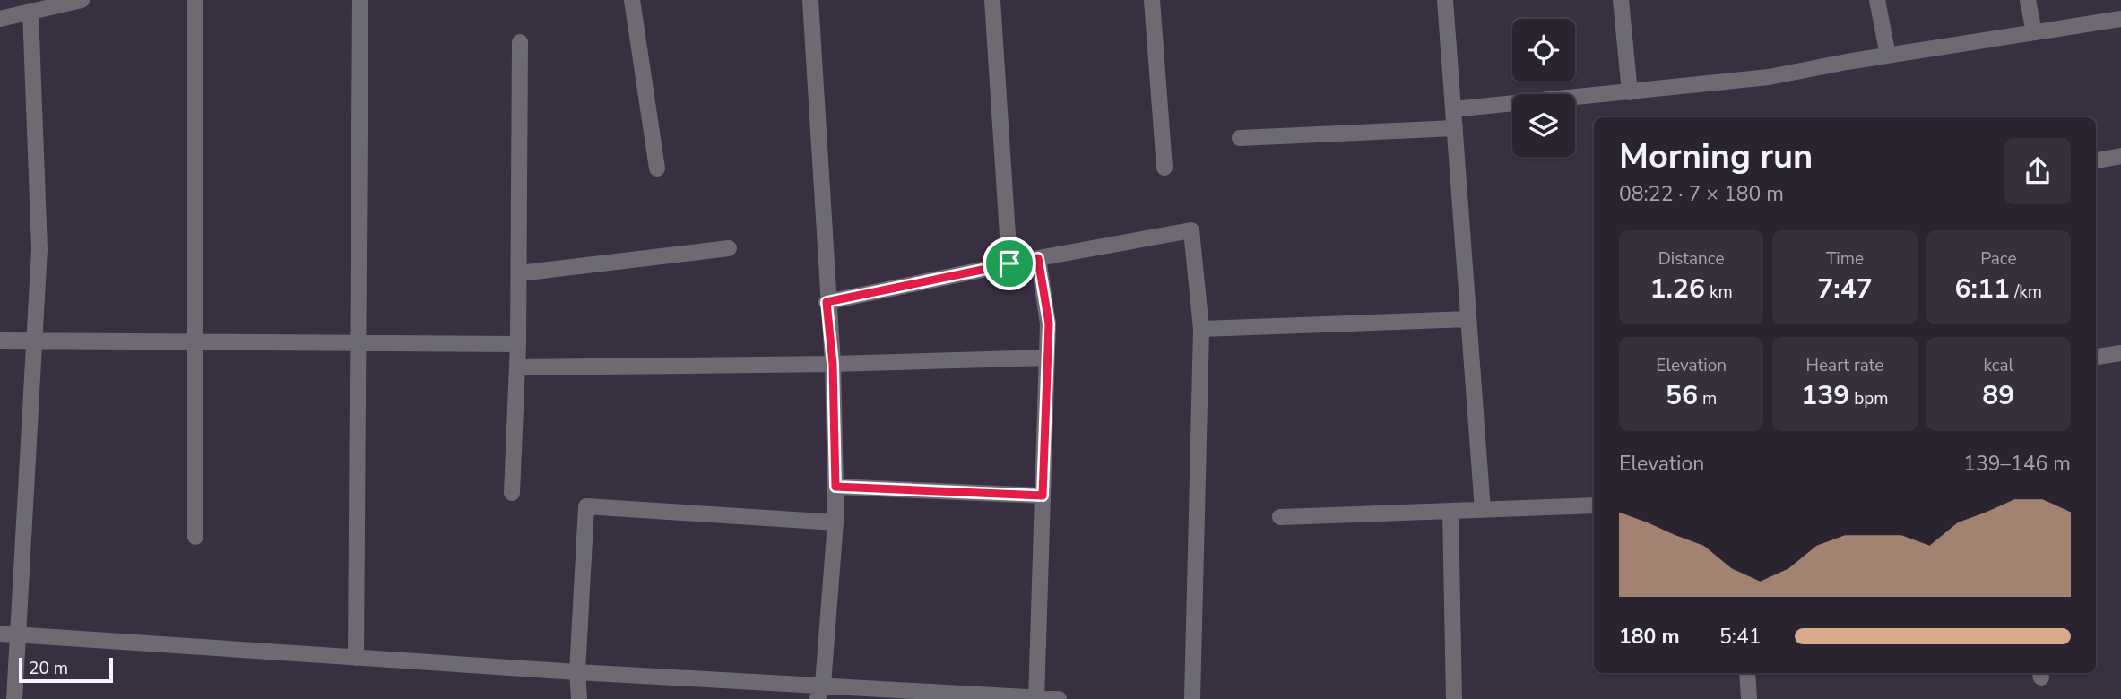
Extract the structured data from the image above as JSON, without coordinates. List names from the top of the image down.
{
  "scale_bar": "20 m",
  "page": {
    "heading": ["Morning run", "08:22 · 7 × 180 m"],
    "stats": [
      ["Distance", "1.26 km"],
      ["Time", "7:47"],
      ["Pace", "6:11 /km"],
      ["Elevation", "56 m"],
      ["Heart rate", "139 bpm"],
      ["kcal", "89"]
    ],
    "chart": ["Elevation", "139–146 m"],
    "list": [
      {
        "name": "180 m",
        "note": "5:41"
      }
    ],
    "scale": "20 m"
  }
}
